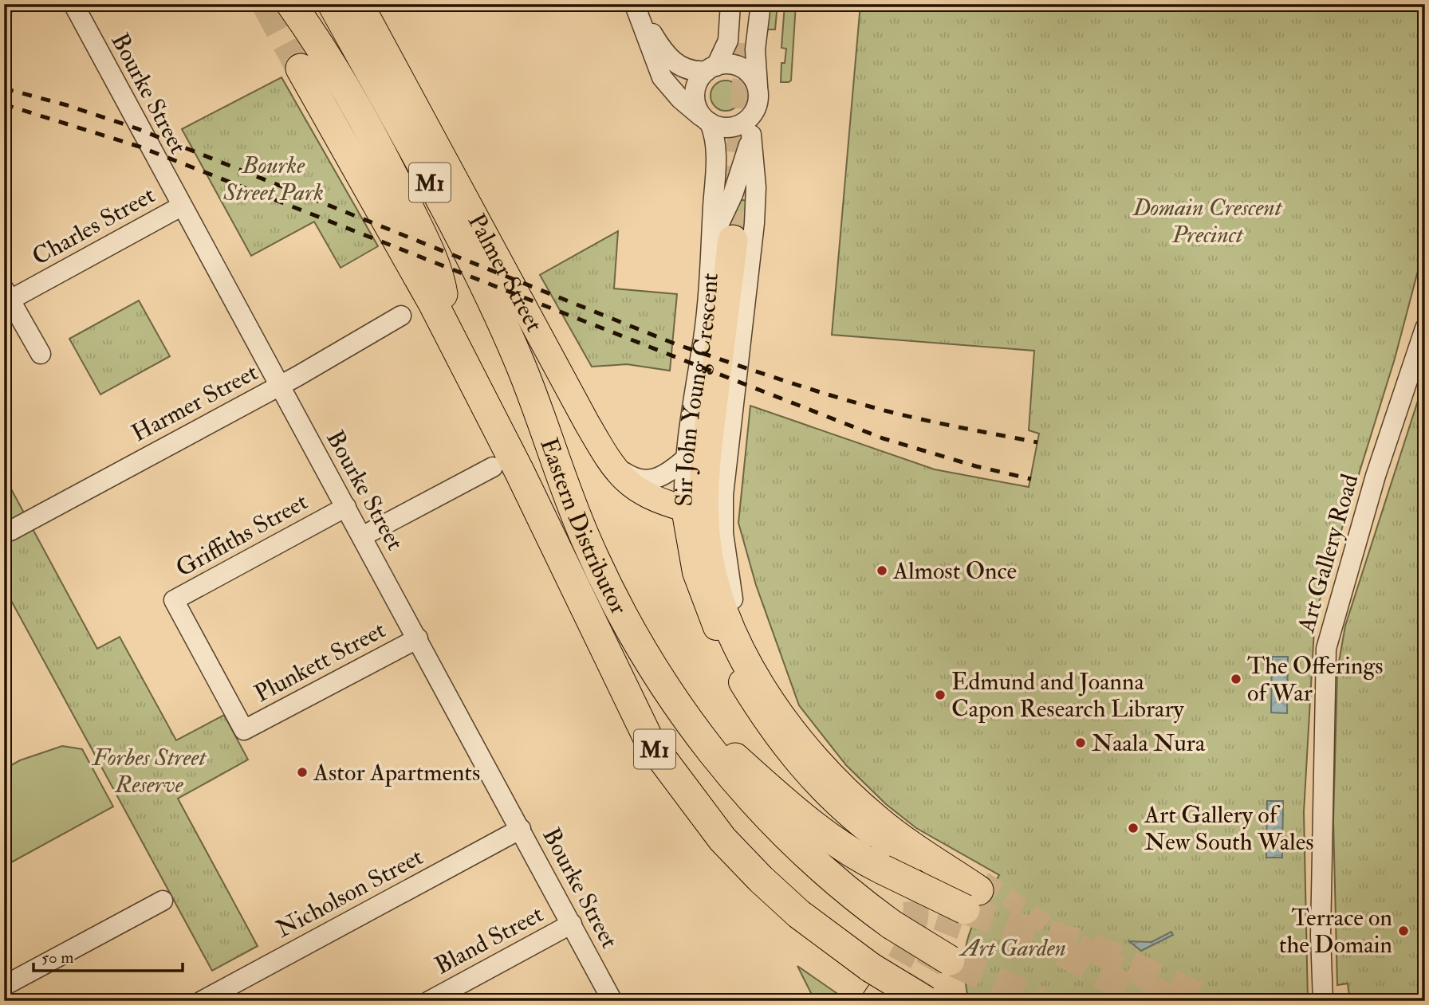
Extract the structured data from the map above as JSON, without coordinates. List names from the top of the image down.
{
  "streets": {
    "highway": ["M1", "Eastern Distributor"],
    "main road": ["Palmer Street", "Sir John Young Crescent"],
    "street": [
      "Bourke Street",
      "Charles Street",
      "Harmer Street",
      "Griffiths Street",
      "Art Gallery Road",
      "Plunkett Street",
      "Nicholson Street",
      "Bland Street"
    ]
  },
  "crossings": [
    ["Bourke Street", "Charles Street"],
    ["Bourke Street", "Harmer Street"],
    ["Bourke Street", "Griffiths Street"],
    ["Bourke Street", "Plunkett Street"],
    ["Bourke Street", "Nicholson Street"],
    ["Bourke Street", "Bland Street"],
    ["Palmer Street", "Sir John Young Crescent"],
    ["Griffiths Street", "Plunkett Street"]
  ],
  "parks": [
    "Bourke Street Park",
    "Domain Crescent Precinct",
    "Forbes Street Reserve",
    "Art Garden"
  ],
  "places": [
    "Almost Once",
    "The Offerings of War",
    "Edmund and Joanna Capon Research Library",
    "Naala Nura",
    "Astor Apartments",
    "Art Gallery of New South Wales",
    "Terrace on the Domain"
  ],
  "scale_bar": "50 m"
}
